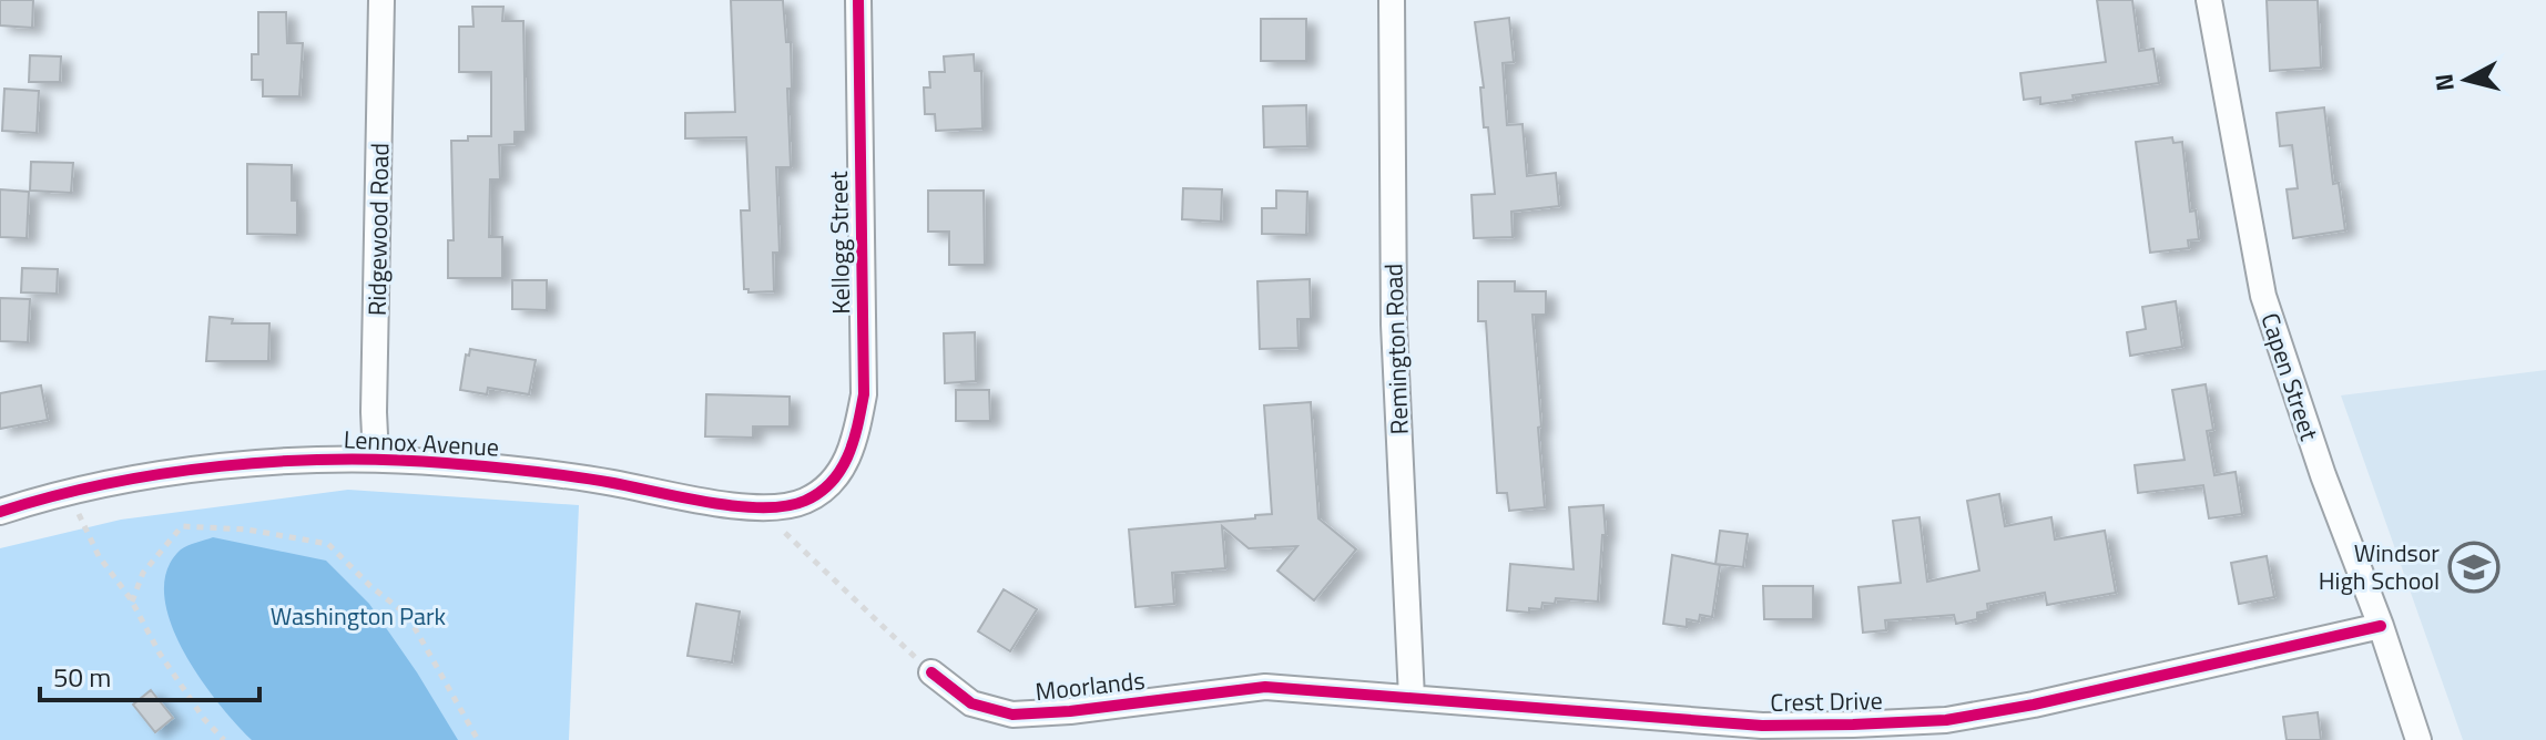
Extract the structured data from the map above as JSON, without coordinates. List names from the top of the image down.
{
  "streets": {
    "street": [
      "Ridgewood Road",
      "Kellogg Street",
      "Remington Road",
      "Capen Street",
      "Lennox Avenue",
      "Moorlands",
      "Crest Drive"
    ]
  },
  "crossings": [
    ["Ridgewood Road", "Lennox Avenue"],
    ["Kellogg Street", "Lennox Avenue"],
    ["Remington Road", "Crest Drive"],
    ["Capen Street", "Crest Drive"],
    ["Moorlands", "Crest Drive"]
  ],
  "parks": ["Washington Park"],
  "places": {
    "school or university": ["Windsor High School"]
  },
  "scale_bar": "50 m",
  "north": "left"
}
